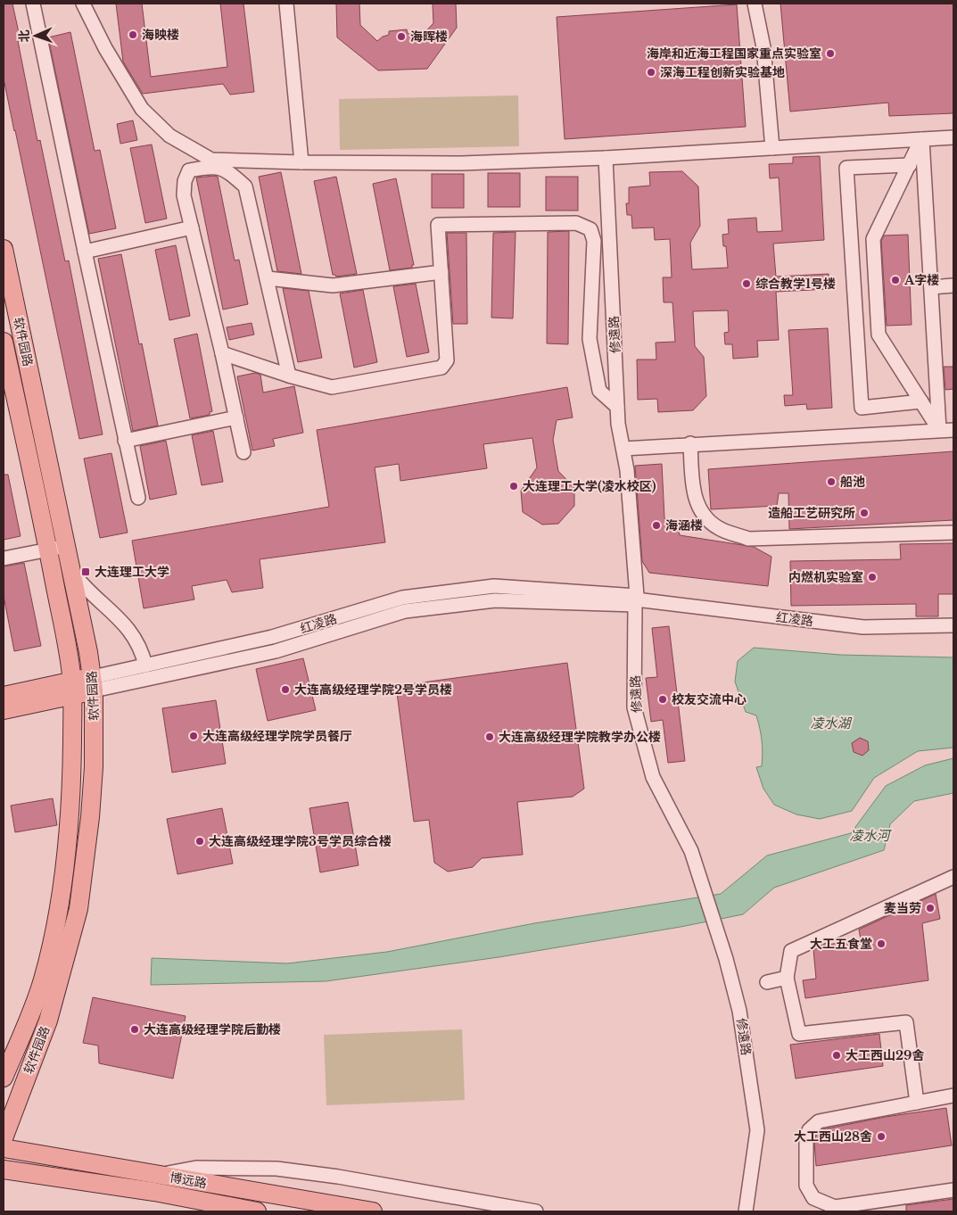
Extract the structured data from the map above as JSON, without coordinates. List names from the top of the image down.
{
  "streets": {
    "main road": ["软件园路", "红凌路", "博远路"],
    "street": ["修遠路"]
  },
  "crossings": [
    ["修遠路", "红凌路"],
    ["软件园路", "红凌路"]
  ],
  "water": ["凌水湖", "凌水河"],
  "places": {
    "other": [
      "海映楼",
      "海晖楼",
      "海岸和近海工程国家重点实验室",
      "深海工程创新实验基地",
      "A字楼",
      "综合教学1号楼",
      "船池",
      "大连理工大学(凌水校区)",
      "造船工艺研究所",
      "海涵楼",
      "内燃机实验室",
      "大连高级经理学院2号学员楼",
      "校友交流中心",
      "大连高级经理学院学员餐厅",
      "大连高级经理学院教学办公楼",
      "大连高级经理学院3号学员综合楼",
      "麦当劳",
      "大工五食堂",
      "大连高级经理学院后勤楼",
      "大工西山29舍",
      "大工西山28舍"
    ],
    "transit": ["大连理工大学"]
  },
  "north": "left"
}
